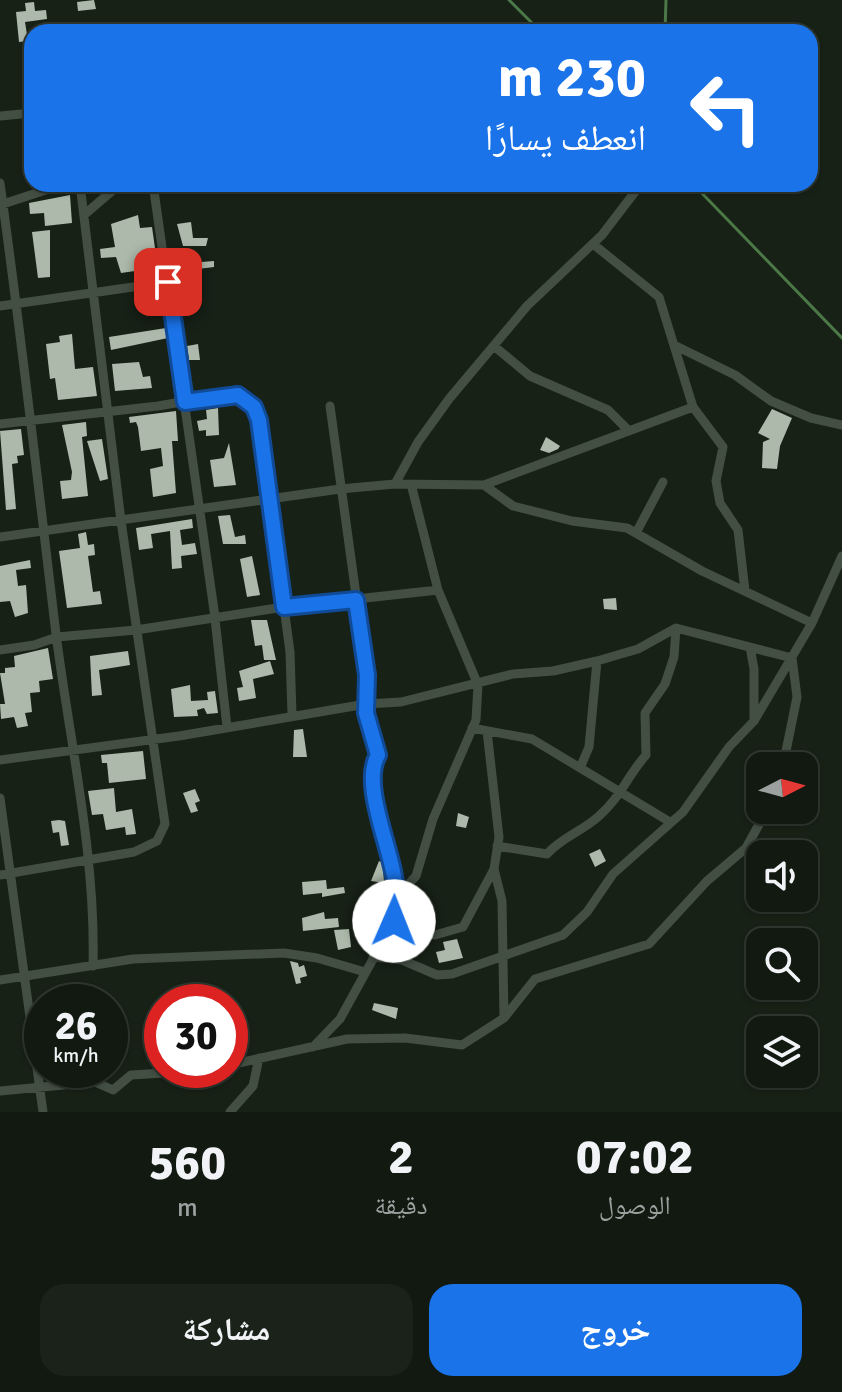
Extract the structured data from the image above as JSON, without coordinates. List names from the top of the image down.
{
  "north": "right",
  "page": {
    "turn": ["230 m", "انعطف يسارًا"],
    "speed": "26 km/h",
    "limit": "30",
    "eta": [
      "07:02",
      "الوصول",
      "2",
      "دقيقة",
      "560",
      "m"
    ],
    "buttons": ["خروج", "مشاركة"]
  }
}
